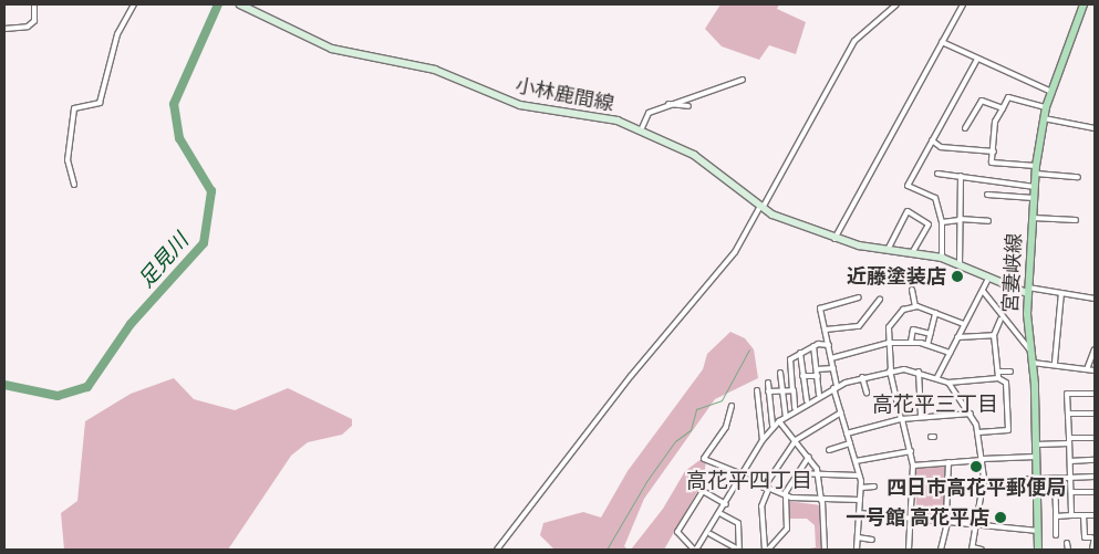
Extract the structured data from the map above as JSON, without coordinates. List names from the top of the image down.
{
  "streets": {
    "main road": ["小林鹿間線", "宮妻峡線"]
  },
  "crossings": [
    ["小林鹿間線", "宮妻峡線"]
  ],
  "districts": ["高花平三丁目", "高花平四丁目"],
  "water": ["足見川"],
  "places": ["近藤塗装店", "四日市高花平郵便局", "一号館 高花平店"]
}
